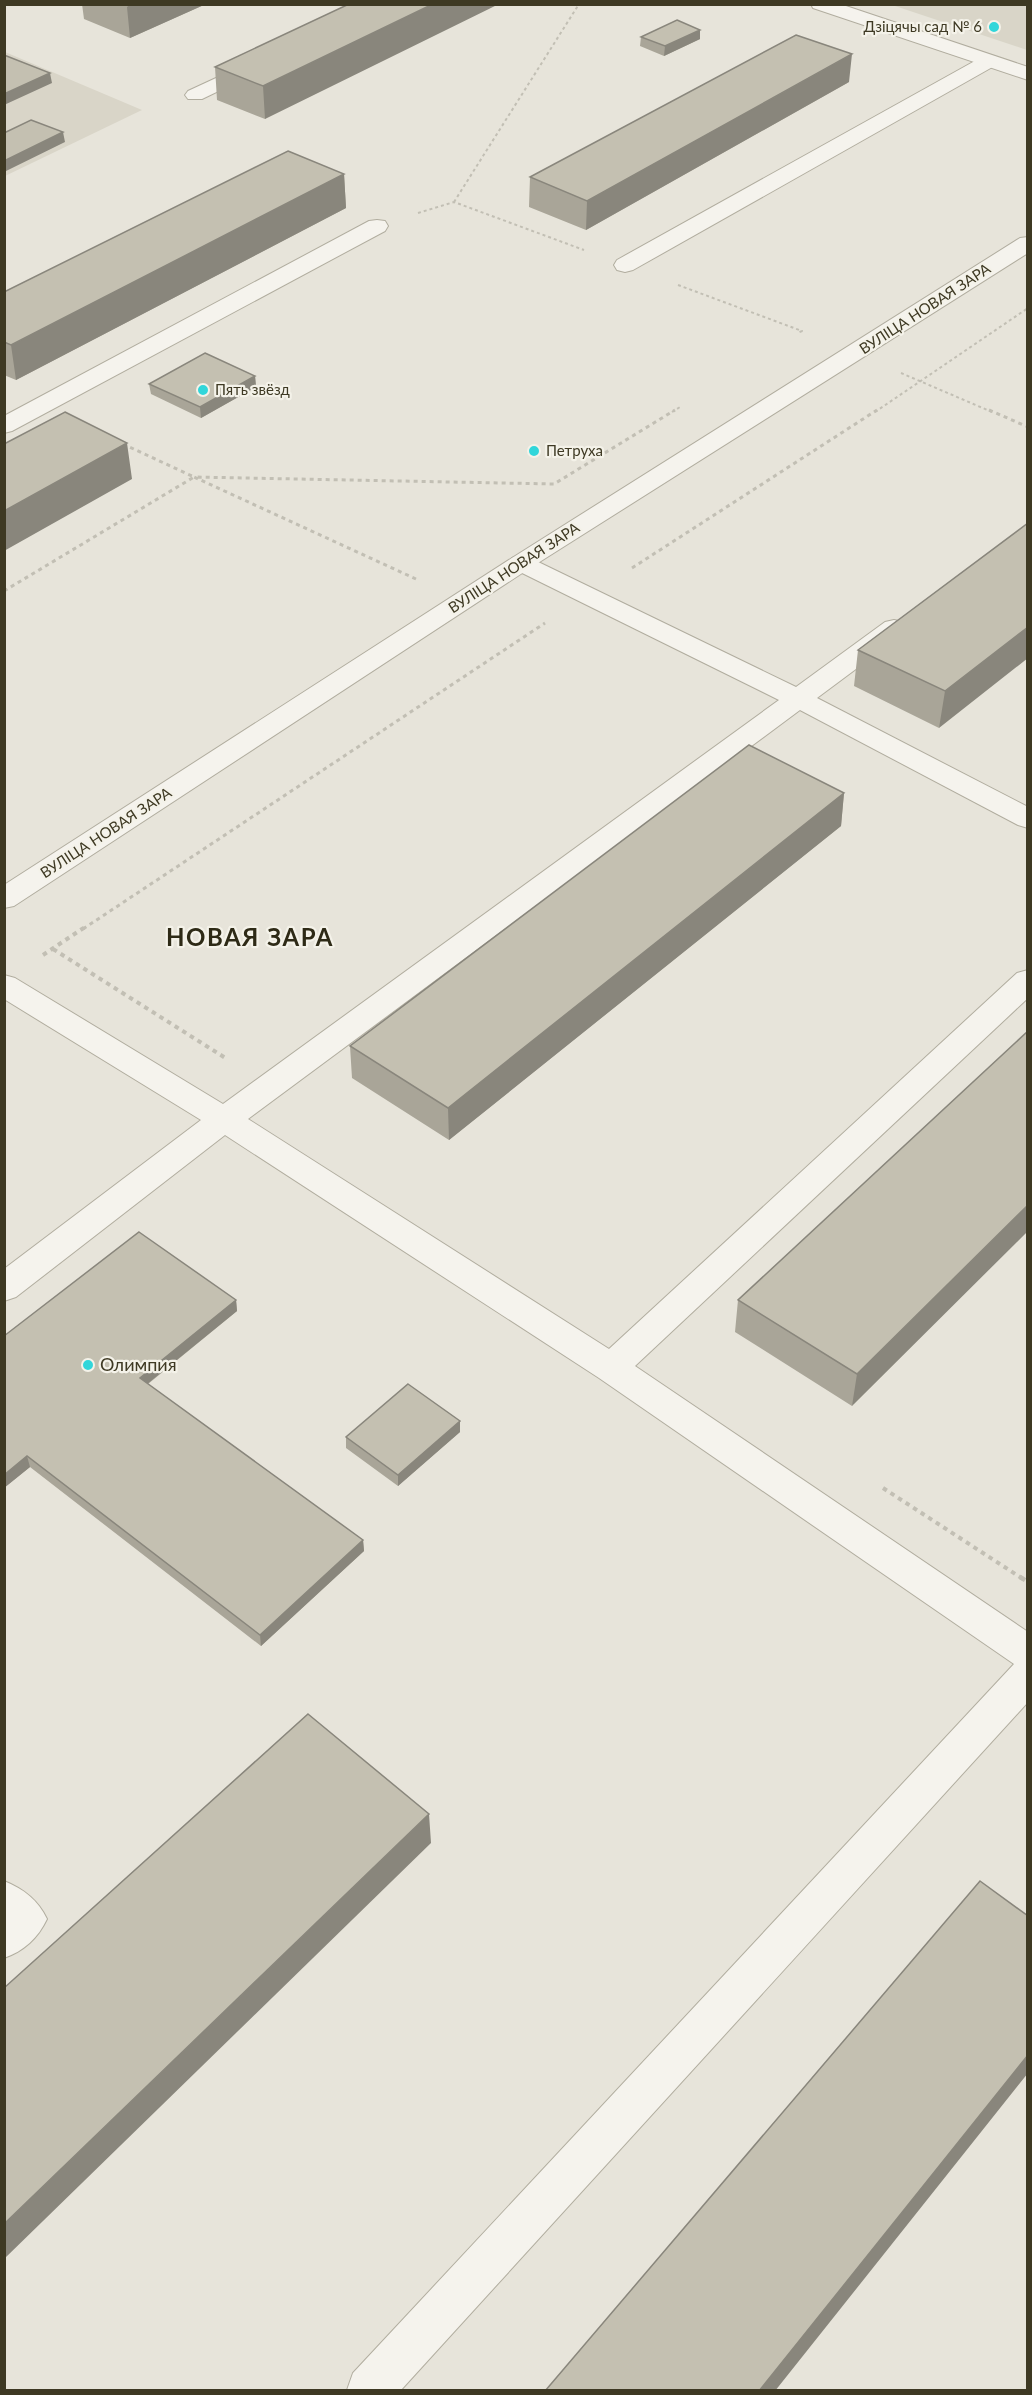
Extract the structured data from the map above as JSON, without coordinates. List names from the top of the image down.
{
  "streets": {
    "street": ["ВУЛІЦА НОВАЯ ЗАРА"]
  },
  "districts": ["НОВАЯ ЗАРА"],
  "places": [
    "Дзіцячы сад № 6",
    "Пять звёзд",
    "Петруха",
    "Олимпия"
  ]
}
